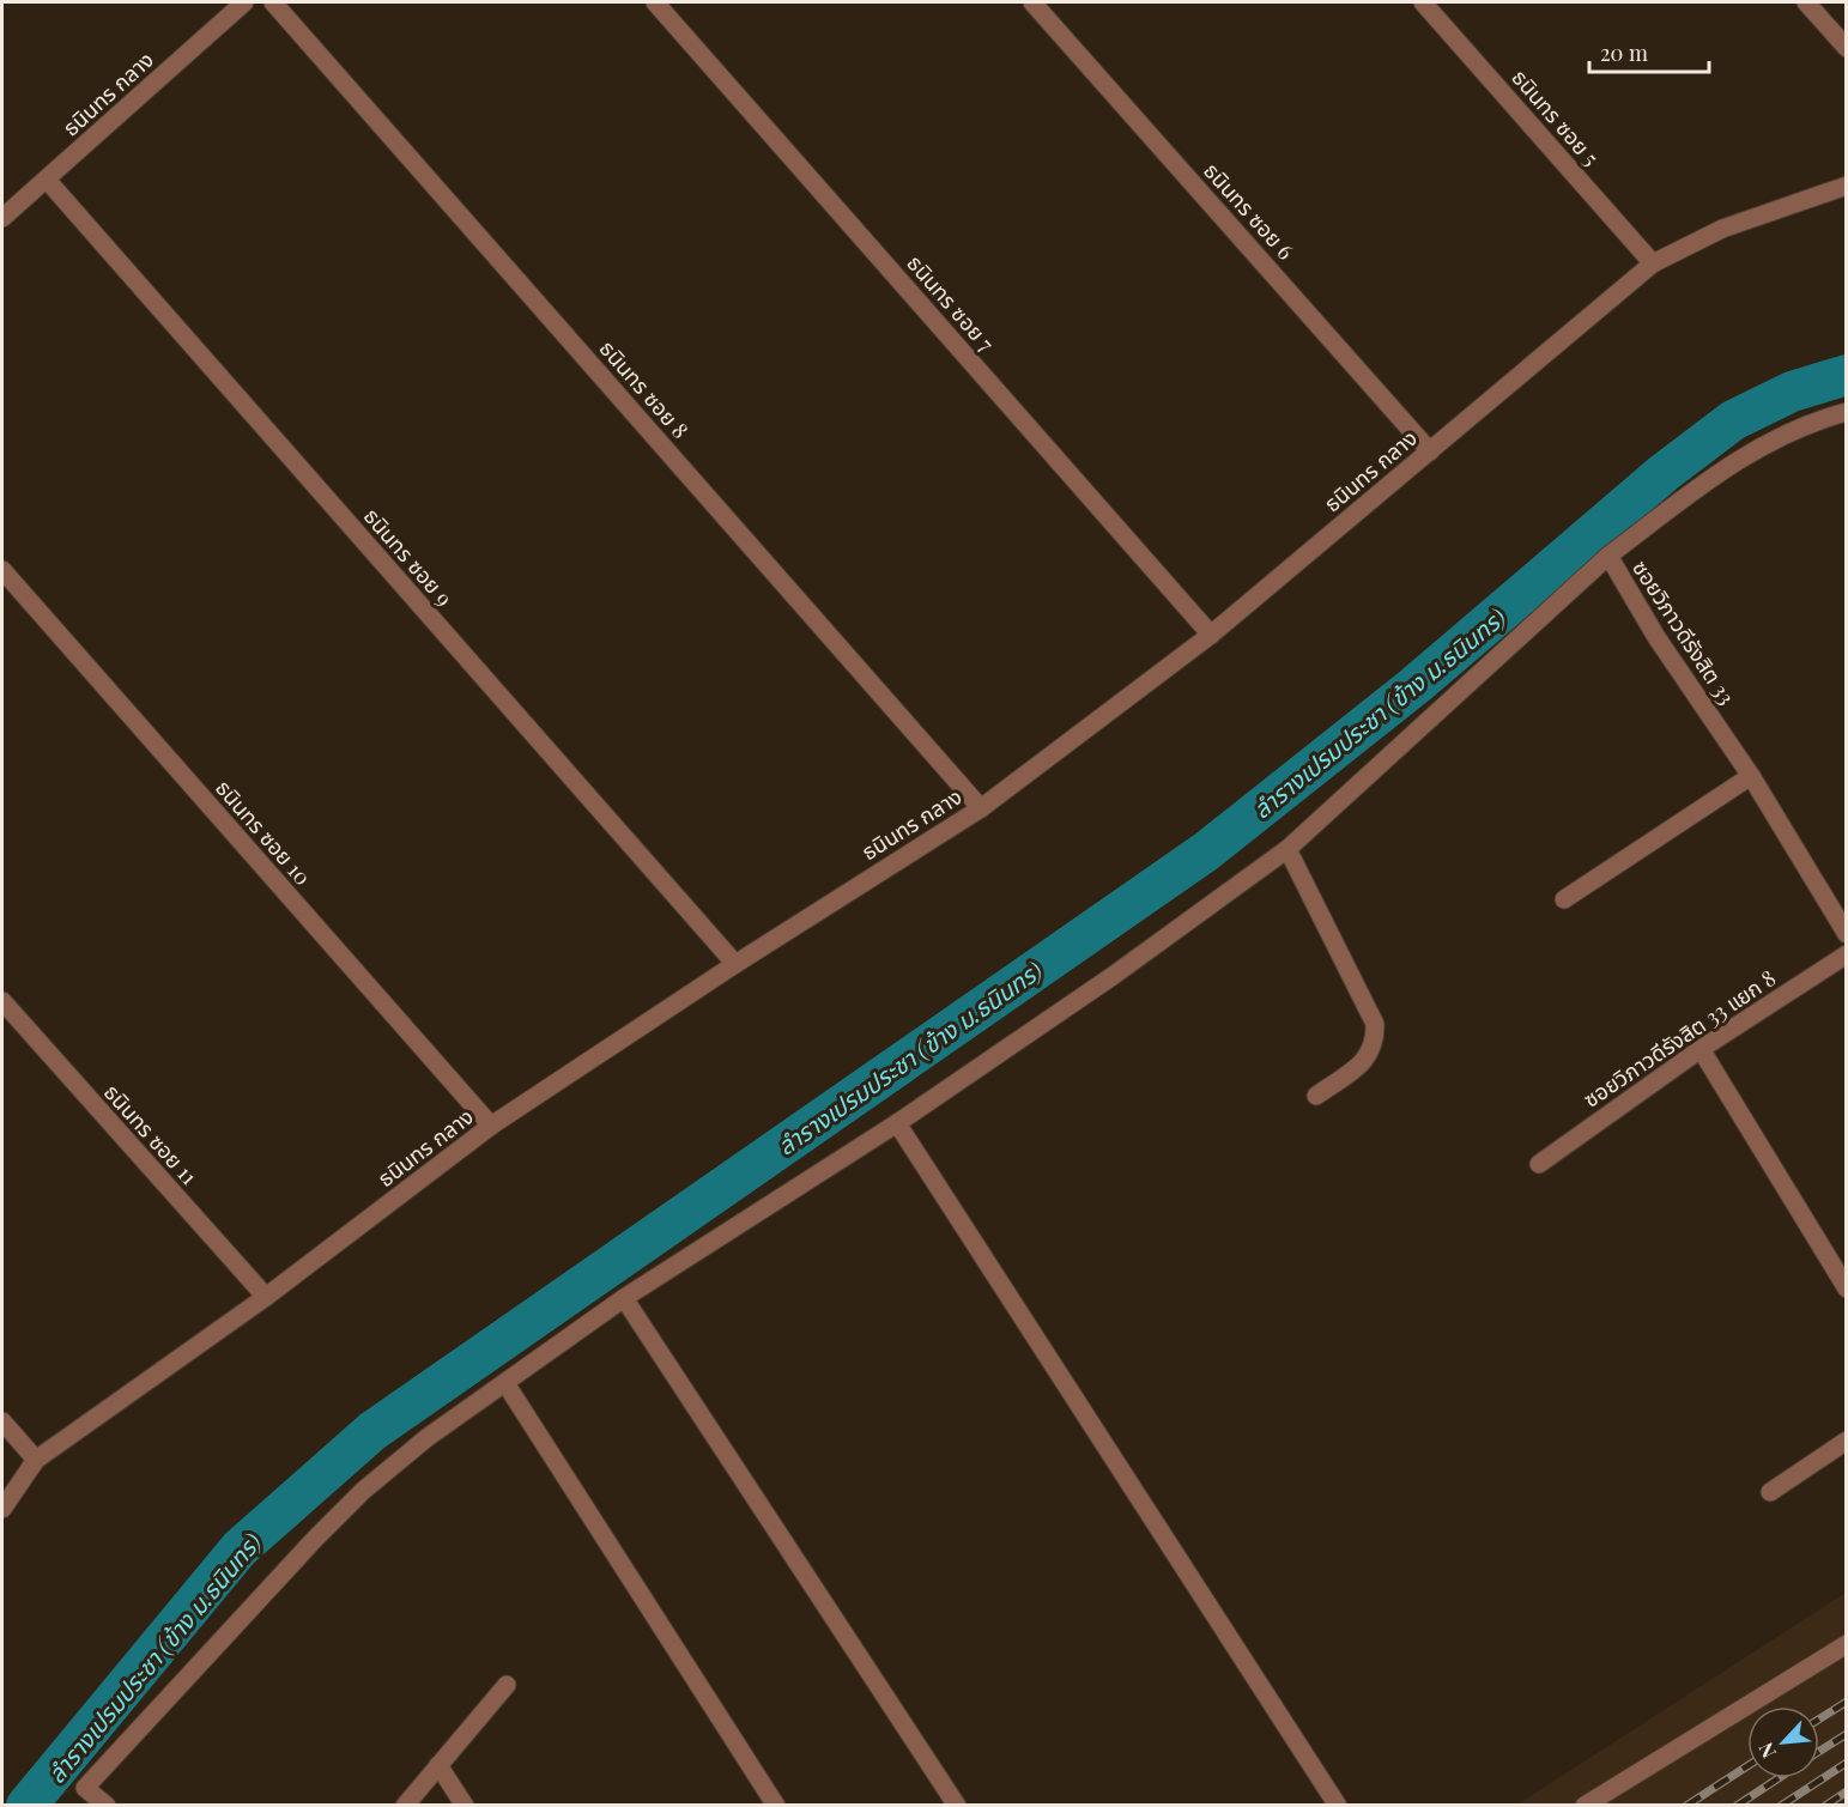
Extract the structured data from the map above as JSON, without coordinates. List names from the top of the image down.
{
  "streets": {
    "street": [
      "ธนินทร กลาง",
      "ธนินทร ซอย 5",
      "ธนินทร ซอย 6",
      "ธนินทร ซอย 7",
      "ธนินทร ซอย 8",
      "ธนินทร ซอย 9",
      "ซอยวิภาวดีรังสิต 33",
      "ธนินทร ซอย 10",
      "ซอยวิภาวดีรังสิต 33 แยก 8",
      "ธนินทร ซอย 11"
    ]
  },
  "crossings": [
    ["ธนินทร กลาง", "ธนินทร ซอย 5"],
    ["ธนินทร กลาง", "ธนินทร ซอย 6"],
    ["ธนินทร กลาง", "ธนินทร ซอย 7"],
    ["ธนินทร กลาง", "ธนินทร ซอย 8"],
    ["ธนินทร กลาง", "ธนินทร ซอย 9"],
    ["ธนินทร กลาง", "ธนินทร ซอย 10"],
    ["ธนินทร กลาง", "ธนินทร ซอย 11"]
  ],
  "water": ["ลำรางเปรมประชา (ข้าง ม.ธนินทร)"],
  "scale_bar": "20 m",
  "north": "bottom left"
}
